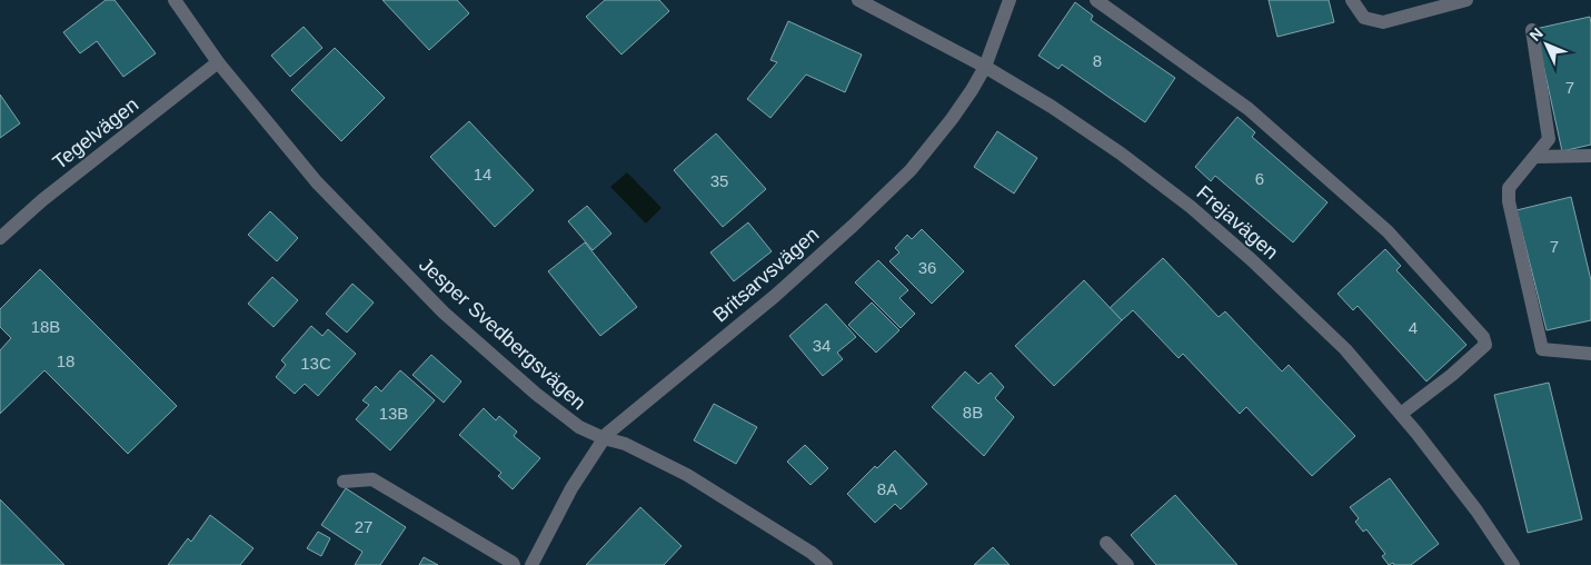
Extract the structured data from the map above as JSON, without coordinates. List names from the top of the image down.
{
  "streets": {
    "street": [
      "Tegelvägen",
      "Frejavägen",
      "Britsarvsvägen",
      "Jesper Svedbergsvägen"
    ]
  },
  "crossings": [
    ["Tegelvägen", "Jesper Svedbergsvägen"],
    ["Frejavägen", "Britsarvsvägen"],
    ["Britsarvsvägen", "Jesper Svedbergsvägen"]
  ],
  "house_numbers": [
    "8",
    "7",
    "14",
    "6",
    "35",
    "7",
    "36",
    "18B",
    "4",
    "34",
    "18",
    "13C",
    "8B",
    "13B",
    "8A",
    "27"
  ],
  "north": "top left"
}
